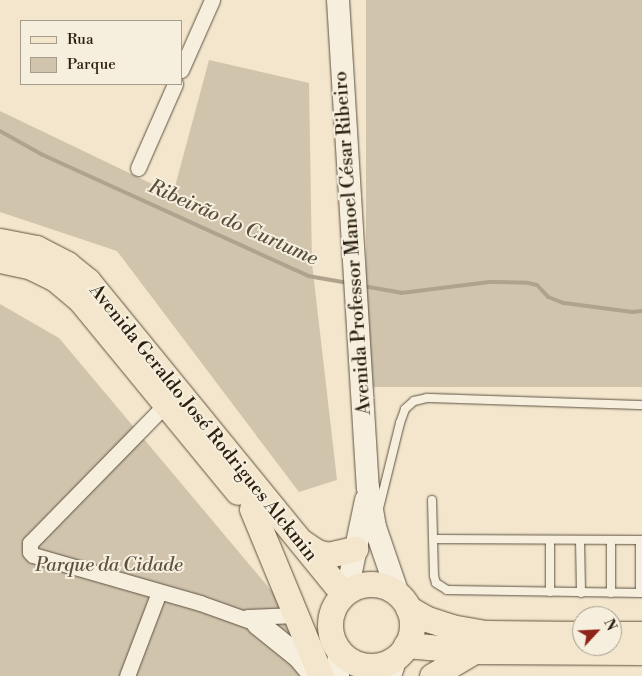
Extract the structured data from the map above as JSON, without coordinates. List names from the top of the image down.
{
  "streets": {
    "main road": ["Avenida Professor Manoel César Ribeiro", "Avenida Geraldo José Rodrigues Alckmin"]
  },
  "crossings": [
    ["Avenida Professor Manoel César Ribeiro", "Avenida Geraldo José Rodrigues Alckmin"]
  ],
  "water": ["Ribeirão do Curtume"],
  "parks": ["Parque da Cidade"],
  "legend": ["Rua", "Parque"],
  "north": "top right"
}
